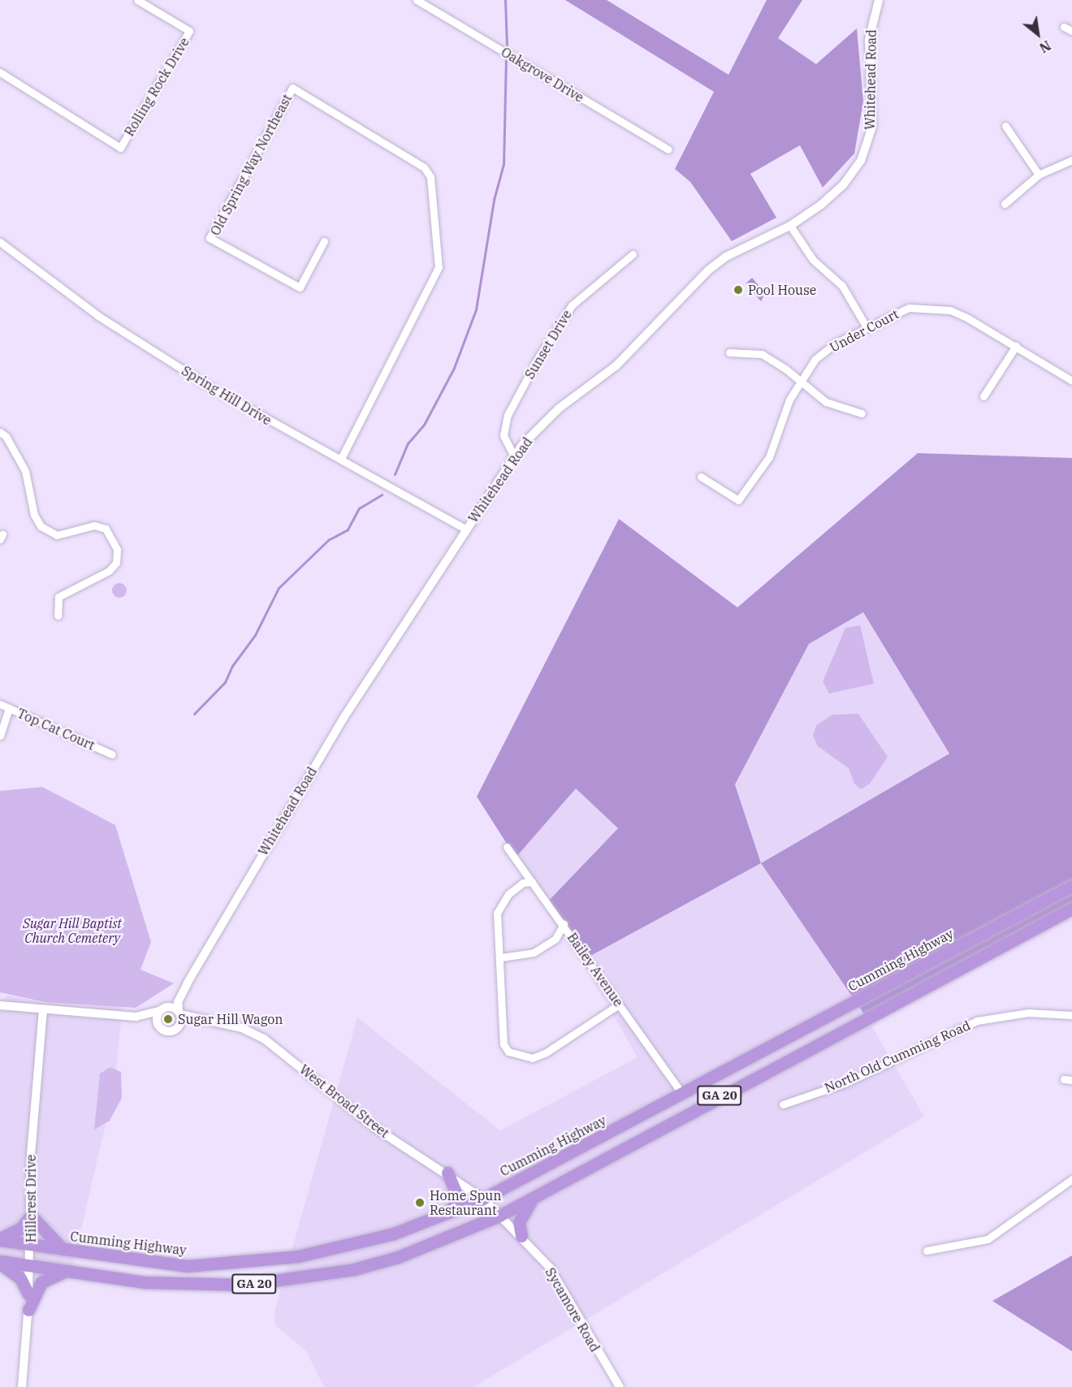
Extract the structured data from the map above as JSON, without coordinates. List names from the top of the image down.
{
  "streets": {
    "highway": ["Cumming Highway", "GA 20"],
    "street": [
      "Oakgrove Drive",
      "Whitehead Road",
      "Rolling Rock Drive",
      "Old Spring Way Northeast",
      "Under Court",
      "Sunset Drive",
      "Spring Hill Drive",
      "Top Cat Court",
      "Bailey Avenue",
      "North Old Cumming Road",
      "West Broad Street",
      "Hillcrest Drive",
      "Sycamore Road"
    ]
  },
  "crossings": [
    ["Whitehead Road", "Sunset Drive"],
    ["Whitehead Road", "Spring Hill Drive"],
    ["Whitehead Road", "West Broad Street"],
    ["Old Spring Way Northeast", "Spring Hill Drive"],
    ["Cumming Highway", "Bailey Avenue"],
    ["Cumming Highway", "West Broad Street"],
    ["Cumming Highway", "Hillcrest Drive"],
    ["GA 20", "West Broad Street"],
    ["GA 20", "Hillcrest Drive"],
    ["GA 20", "Sycamore Road"],
    ["West Broad Street", "Sycamore Road"]
  ],
  "parks": ["Sugar Hill Baptist Church Cemetery"],
  "places": ["Pool House", "Sugar Hill Wagon", "Home Spun Restaurant"],
  "north": "bottom right"
}
